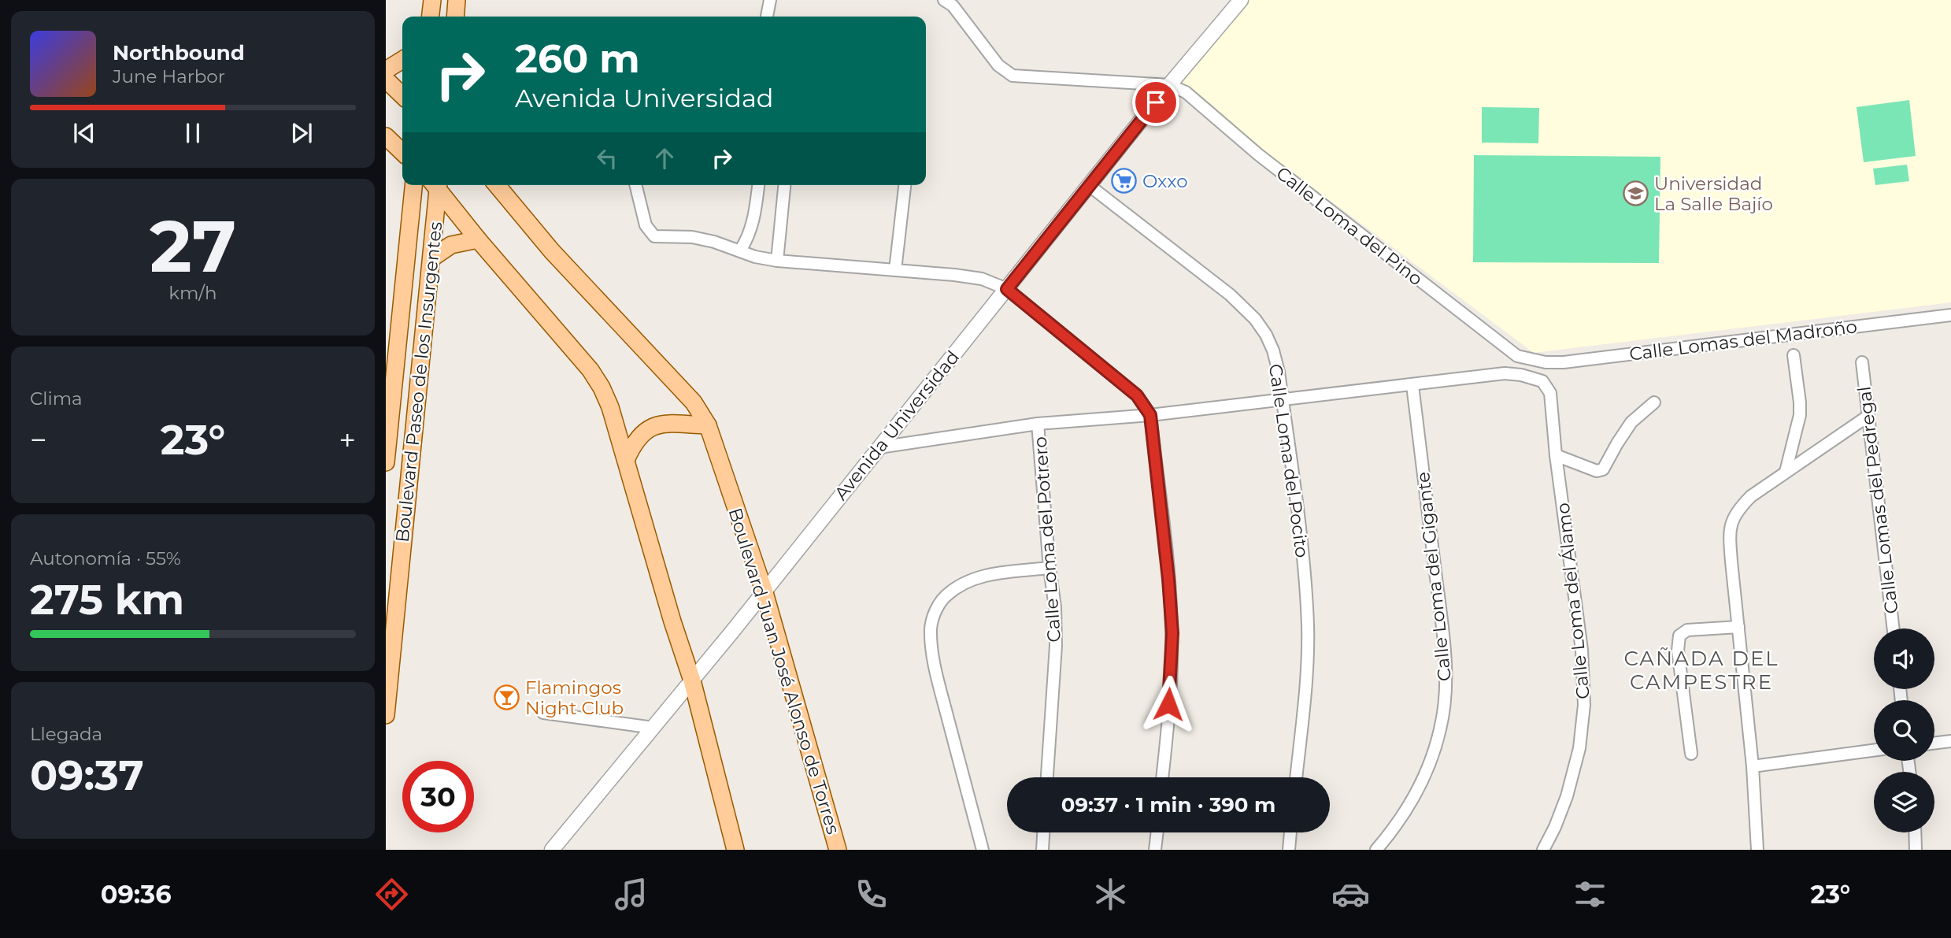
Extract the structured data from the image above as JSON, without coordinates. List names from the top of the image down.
{
  "streets": {
    "main road": ["Boulevard Paseo de los Insurgentes", "Boulevard Juan José Alonso de Torres"],
    "street": [
      "Calle Loma del Pino",
      "Calle Lomas del Madroño",
      "Avenida Universidad",
      "Calle Loma del Pocito",
      "Calle Lomas del Pedregal",
      "Calle Loma del Potrero",
      "Calle Loma del Gigante",
      "Calle Loma del Álamo"
    ]
  },
  "crossings": [
    ["Calle Loma del Pino", "Calle Lomas del Madroño"],
    ["Calle Loma del Pino", "Avenida Universidad"],
    ["Avenida Universidad", "Calle Loma del Pocito"],
    ["Avenida Universidad", "Boulevard Juan José Alonso de Torres"],
    ["Calle Loma del Gigante", "Calle Loma del Álamo"]
  ],
  "districts": ["CAÑADA DEL CAMPESTRE"],
  "places": {
    "supermarket": ["Oxxo"],
    "school or university": ["Universidad La Salle Bajío"],
    "bar": ["Flamingos Night Club"]
  },
  "page": {
    "turn": ["260 m", "Avenida Universidad"],
    "song": ["Northbound", "June Harbor"],
    "tile": [
      ["27", "km/h"],
      "Clima",
      ["Autonomía · 55%", "275 km"],
      ["Llegada", "09:37"]
    ],
    "heat": ["−", "23°", "+"],
    "limit": "30",
    "trip": "09:37 · 1 min · 390 m",
    "tabs": ["09:36", "23°"]
  }
}
